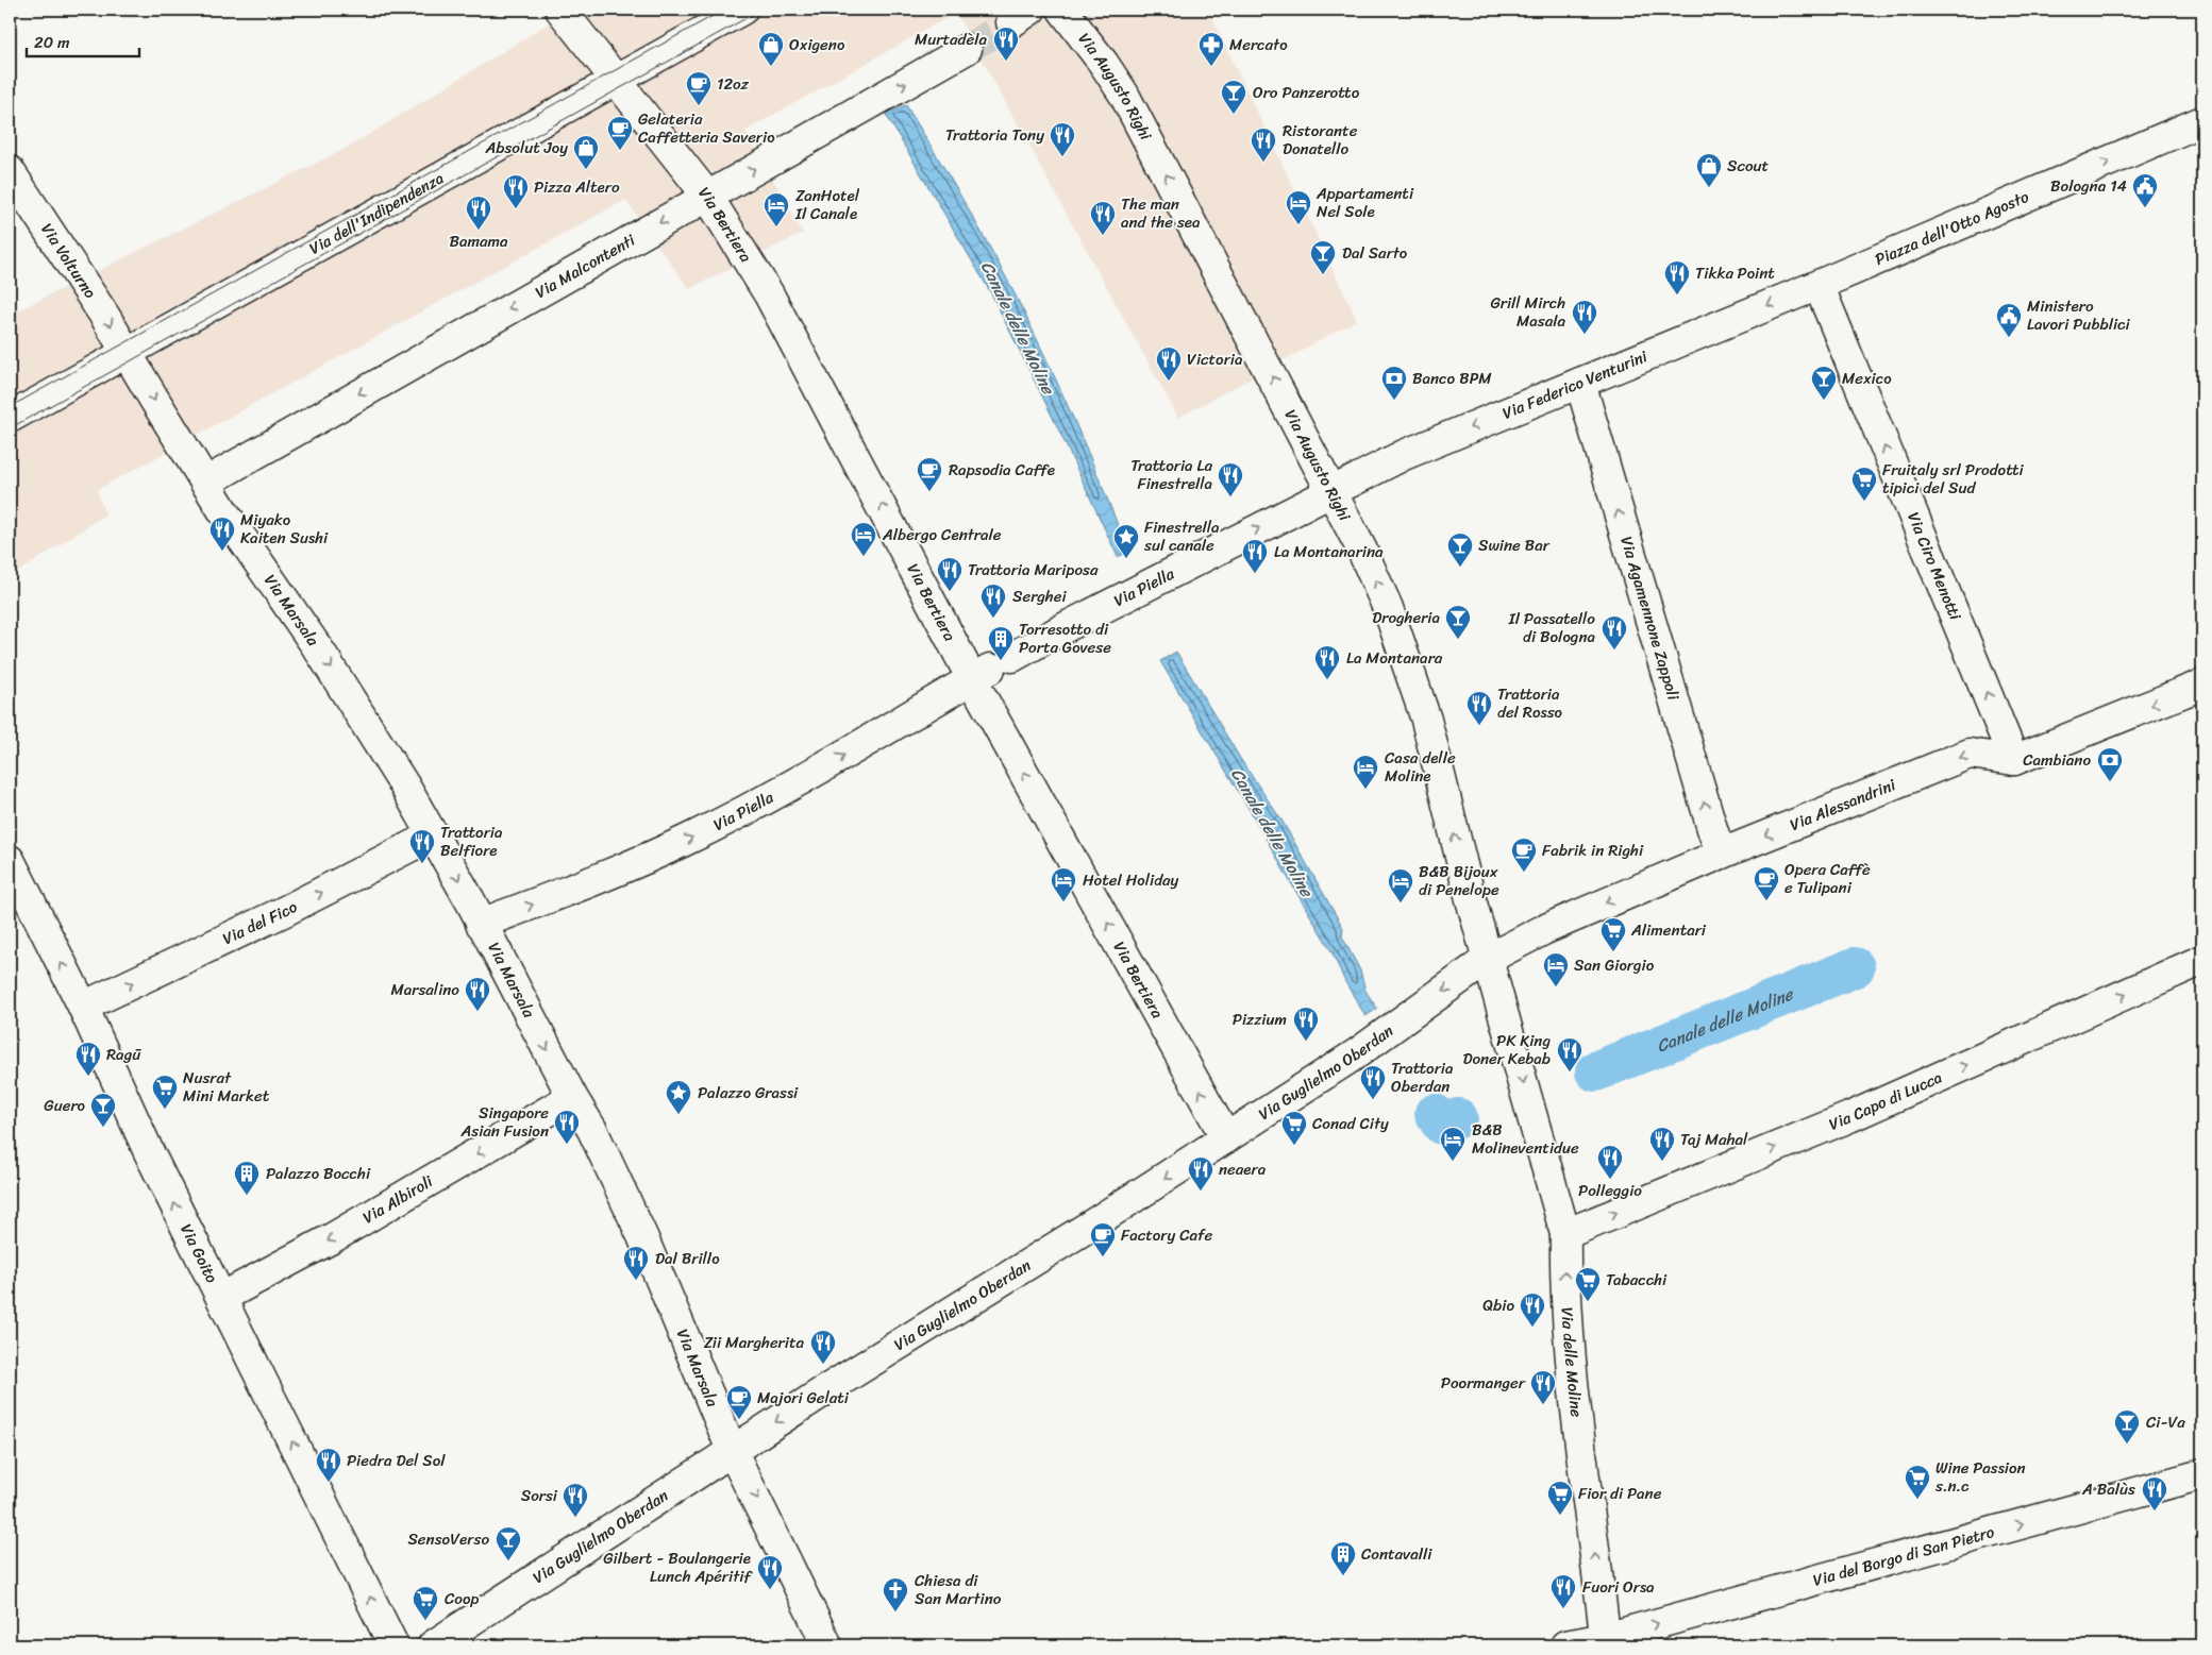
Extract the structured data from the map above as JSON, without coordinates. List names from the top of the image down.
{
  "streets": {
    "street": [
      "Via Augusto Righi",
      "Via dell'Indipendenza",
      "Via Bertiera",
      "Piazza dell'Otto Agosto",
      "Via Volturno",
      "Via Malcontenti",
      "Via Federico Venturini",
      "Via Ciro Menotti",
      "Via Piella",
      "Via Marsala",
      "Via Agamennone Zappoli",
      "Via Alessandrini",
      "Via del Fico",
      "Via Guglielmo Oberdan",
      "Via Capo di Lucca",
      "Via Albiroli",
      "Via Goito",
      "Via delle Moline",
      "Via del Borgo di San Pietro"
    ]
  },
  "crossings": [
    ["Via Augusto Righi", "Via Federico Venturini"],
    ["Via Augusto Righi", "Via Piella"],
    ["Via Augusto Righi", "Via Alessandrini"],
    ["Via Augusto Righi", "Via Guglielmo Oberdan"],
    ["Via Augusto Righi", "Via delle Moline"],
    ["Via dell'Indipendenza", "Via Bertiera"],
    ["Via dell'Indipendenza", "Via Volturno"],
    ["Via dell'Indipendenza", "Via Marsala"],
    ["Via Bertiera", "Via Malcontenti"],
    ["Via Bertiera", "Via Piella"],
    ["Via Bertiera", "Via Guglielmo Oberdan"],
    ["Piazza dell'Otto Agosto", "Via Federico Venturini"],
    ["Piazza dell'Otto Agosto", "Via Ciro Menotti"],
    ["Via Volturno", "Via Marsala"],
    ["Via Malcontenti", "Via Marsala"],
    ["Via Federico Venturini", "Via Ciro Menotti"],
    ["Via Federico Venturini", "Via Piella"],
    ["Via Federico Venturini", "Via Agamennone Zappoli"],
    ["Via Ciro Menotti", "Via Alessandrini"],
    ["Via Piella", "Via Marsala"],
    ["Via Marsala", "Via del Fico"],
    ["Via Marsala", "Via Guglielmo Oberdan"],
    ["Via Marsala", "Via Albiroli"],
    ["Via Agamennone Zappoli", "Via Alessandrini"],
    ["Via Alessandrini", "Via Guglielmo Oberdan"],
    ["Via Alessandrini", "Via delle Moline"],
    ["Via del Fico", "Via Goito"],
    ["Via Guglielmo Oberdan", "Via delle Moline"],
    ["Via Capo di Lucca", "Via delle Moline"],
    ["Via Albiroli", "Via Goito"],
    ["Via delle Moline", "Via del Borgo di San Pietro"]
  ],
  "one_way": [
    "Via Augusto Righi",
    "Via Bertiera",
    "Piazza dell'Otto Agosto",
    "Via Volturno",
    "Via Federico Venturini",
    "Via Ciro Menotti",
    "Via Piella",
    "Via Marsala",
    "Via Agamennone Zappoli",
    "Via Alessandrini",
    "Via del Fico",
    "Via Guglielmo Oberdan",
    "Via Capo di Lucca",
    "Via Albiroli",
    "Via Goito",
    "Via del Borgo di San Pietro"
  ],
  "water": ["Canale delle Moline"],
  "places": {
    "restaurant": [
      "Murtadèla",
      "Trattoria Tony",
      "Ristorante Donatello",
      "Pizza Altero",
      "Bamama",
      "The man and the sea",
      "Tikka Point",
      "Grill Mirch Masala",
      "Victoria",
      "Trattoria La Finestrella",
      "Miyako Kaiten Sushi",
      "La Montanarina",
      "Trattoria Mariposa",
      "Serghei",
      "Il Passatello di Bologna",
      "La Montanara",
      "Trattoria del Rosso",
      "Trattoria Belfiore",
      "Marsalino",
      "Pizzium",
      "PK King Doner Kebab",
      "Ragū",
      "Trattoria Oberdan",
      "Singapore Asian Fusion",
      "Taj Mahal",
      "Polleggio",
      "neaera",
      "Dal Brillo",
      "Qbio",
      "Zii Margherita",
      "Poormanger",
      "Piedra Del Sol",
      "A Balùs",
      "Sorsi",
      "Gilbert - Boulangerie Lunch Apéritif",
      "Fuori Orsa"
    ],
    "shop": ["Oxigeno", "Absolut Joy", "Scout"],
    "pharmacy": ["Mercato"],
    "cafe": [
      "12oz",
      "Gelateria Caffetteria Saverio",
      "Rapsodia Caffe",
      "Fabrik in Righi",
      "Opera Caffè e Tulipani",
      "Factory Cafe",
      "Majori Gelati"
    ],
    "bar": [
      "Oro Panzerotto",
      "Dal Sarto",
      "Mexico",
      "Swine Bar",
      "Drogheria",
      "Guero",
      "Ci-Va",
      "SensoVerso"
    ],
    "public building": ["Bologna 14", "Ministero Lavori Pubblici"],
    "hotel": [
      "Appartamenti Nel Sole",
      "ZanHotel Il Canale",
      "Albergo Centrale",
      "Casa delle Moline",
      "Hotel Holiday",
      "B&B Bijoux di Penelope",
      "San Giorgio",
      "B&B Molineventidue"
    ],
    "bank": ["Banco BPM", "Cambiano"],
    "supermarket": [
      "Fruitaly srl Prodotti tipici del Sud",
      "Alimentari",
      "Nusrat Mini Market",
      "Conad City",
      "Tabacchi",
      "Wine Passion s.n.c",
      "Fior di Pane",
      "Coop"
    ],
    "place": ["Finestrella sul canale", "Palazzo Grassi"],
    "building": ["Torresotto di Porta Govese", "Palazzo Bocchi", "Contavalli"],
    "church": ["Chiesa di San Martino"]
  },
  "scale_bar": "20 m"
}
